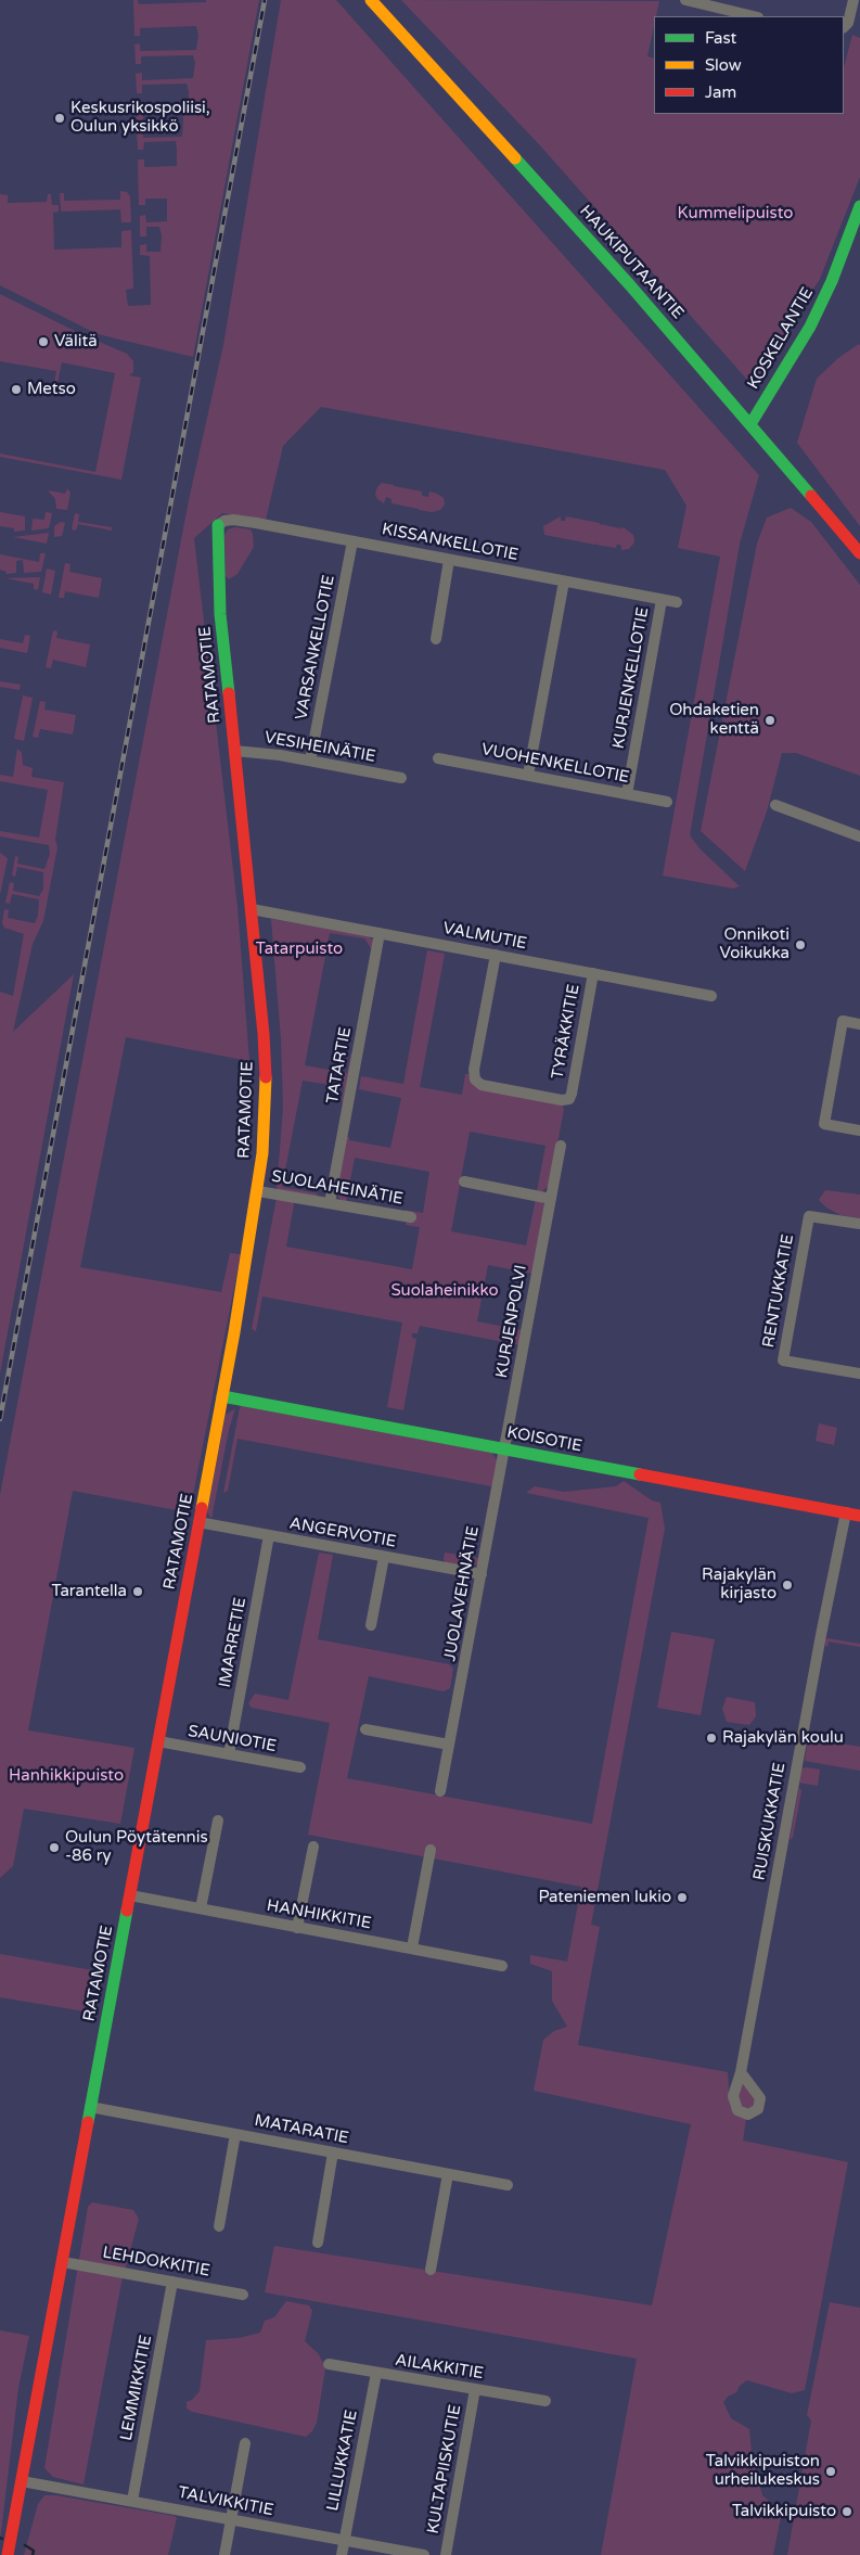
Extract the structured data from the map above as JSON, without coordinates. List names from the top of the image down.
{
  "streets": {
    "street": [
      "HAUKIPUTAANTIE",
      "KOSKELANTIE",
      "KISSANKELLOTIE",
      "VARSANKELLOTIE",
      "RATAMOTIE",
      "KURJENKELLOTIE",
      "VESIHEINÄTIE",
      "VUOHENKELLOTIE",
      "VALMUTIE",
      "TYRÄKKITIE",
      "TATARTIE",
      "SUOLAHEINÄTIE",
      "RENTUKKATIE",
      "KURJENPOLVI",
      "KOISOTIE",
      "ANGERVOTIE",
      "JUOLAVEHNÄTIE",
      "IMARRETIE",
      "SAUNIOTIE",
      "RUISKUKKATIE",
      "HANHIKKITIE",
      "MATARATIE",
      "LEHDOKKITIE",
      "AILAKKITIE",
      "LEMMIKKITIE",
      "LILLUKKATIE",
      "KULTAPIISKUTIE",
      "TALVIKKITIE"
    ]
  },
  "crossings": [
    ["HAUKIPUTAANTIE", "KOSKELANTIE"],
    ["KISSANKELLOTIE", "VARSANKELLOTIE"],
    ["KISSANKELLOTIE", "RATAMOTIE"],
    ["KISSANKELLOTIE", "KURJENKELLOTIE"],
    ["VARSANKELLOTIE", "VESIHEINÄTIE"],
    ["RATAMOTIE", "VESIHEINÄTIE"],
    ["RATAMOTIE", "VALMUTIE"],
    ["RATAMOTIE", "SUOLAHEINÄTIE"],
    ["RATAMOTIE", "KOISOTIE"],
    ["RATAMOTIE", "ANGERVOTIE"],
    ["RATAMOTIE", "SAUNIOTIE"],
    ["RATAMOTIE", "HANHIKKITIE"],
    ["RATAMOTIE", "MATARATIE"],
    ["RATAMOTIE", "LEHDOKKITIE"],
    ["RATAMOTIE", "TALVIKKITIE"],
    ["KURJENKELLOTIE", "VUOHENKELLOTIE"],
    ["VALMUTIE", "TYRÄKKITIE"],
    ["VALMUTIE", "TATARTIE"],
    ["TATARTIE", "SUOLAHEINÄTIE"],
    ["KURJENPOLVI", "KOISOTIE"],
    ["KURJENPOLVI", "JUOLAVEHNÄTIE"],
    ["KOISOTIE", "JUOLAVEHNÄTIE"],
    ["KOISOTIE", "RUISKUKKATIE"],
    ["ANGERVOTIE", "JUOLAVEHNÄTIE"],
    ["ANGERVOTIE", "IMARRETIE"],
    ["IMARRETIE", "SAUNIOTIE"],
    ["LEHDOKKITIE", "LEMMIKKITIE"],
    ["AILAKKITIE", "LILLUKKATIE"],
    ["AILAKKITIE", "KULTAPIISKUTIE"],
    ["LEMMIKKITIE", "TALVIKKITIE"],
    ["LILLUKKATIE", "TALVIKKITIE"]
  ],
  "parks": [
    "Kummelipuisto",
    "Tatarpuisto",
    "Suolaheinikko",
    "Hanhikkipuisto"
  ],
  "places": [
    "Keskusrikospoliisi, Oulun yksikkö",
    "Välitä",
    "Metso",
    "Ohdaketien kenttä",
    "Onnikoti Voikukka",
    "Rajakylän kirjasto",
    "Tarantella",
    "Rajakylän koulu",
    "Oulun Pöytätennis -86 ry",
    "Pateniemen lukio",
    "Talvikkipuiston urheilukeskus",
    "Talvikkipuisto"
  ],
  "legend": ["Fast", "Slow", "Jam"]
}
